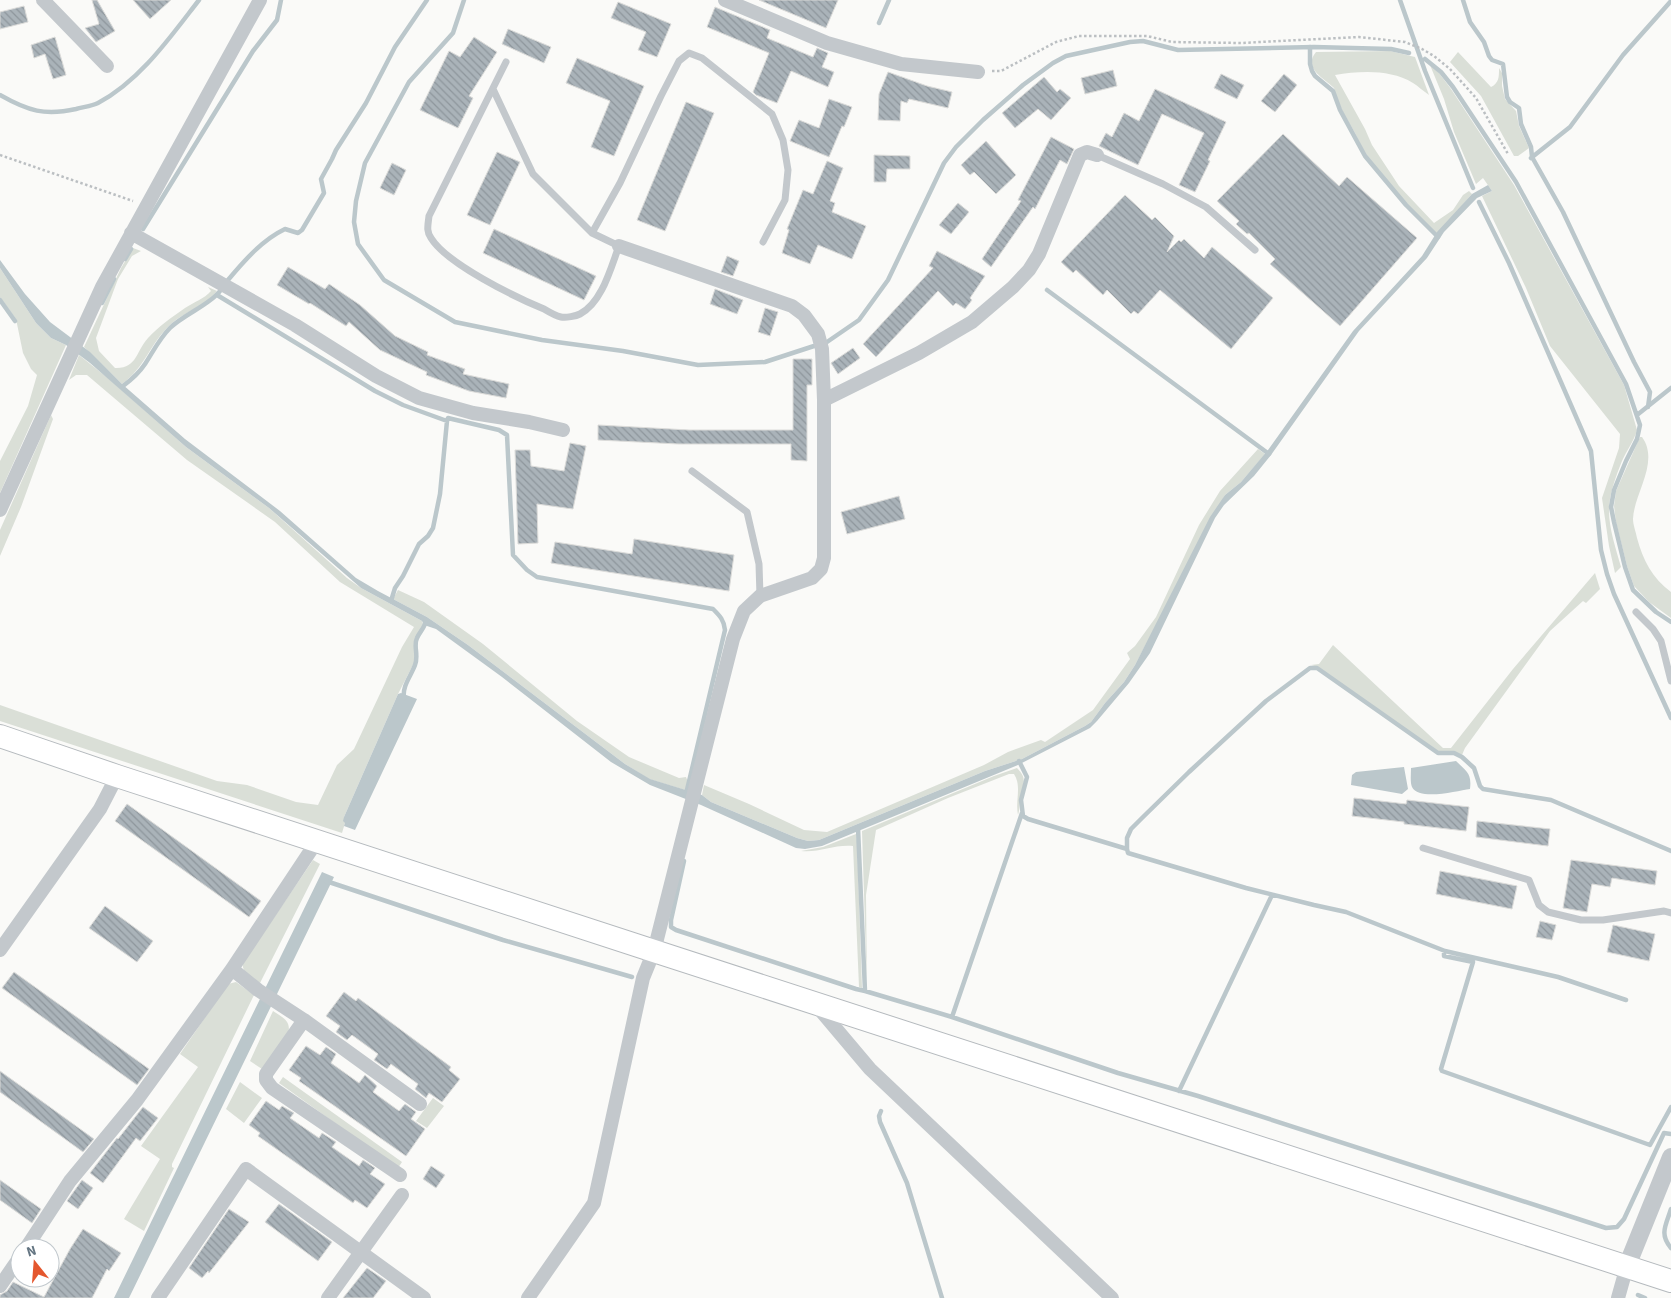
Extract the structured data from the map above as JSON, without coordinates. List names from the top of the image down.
{
  "north": "top"
}
